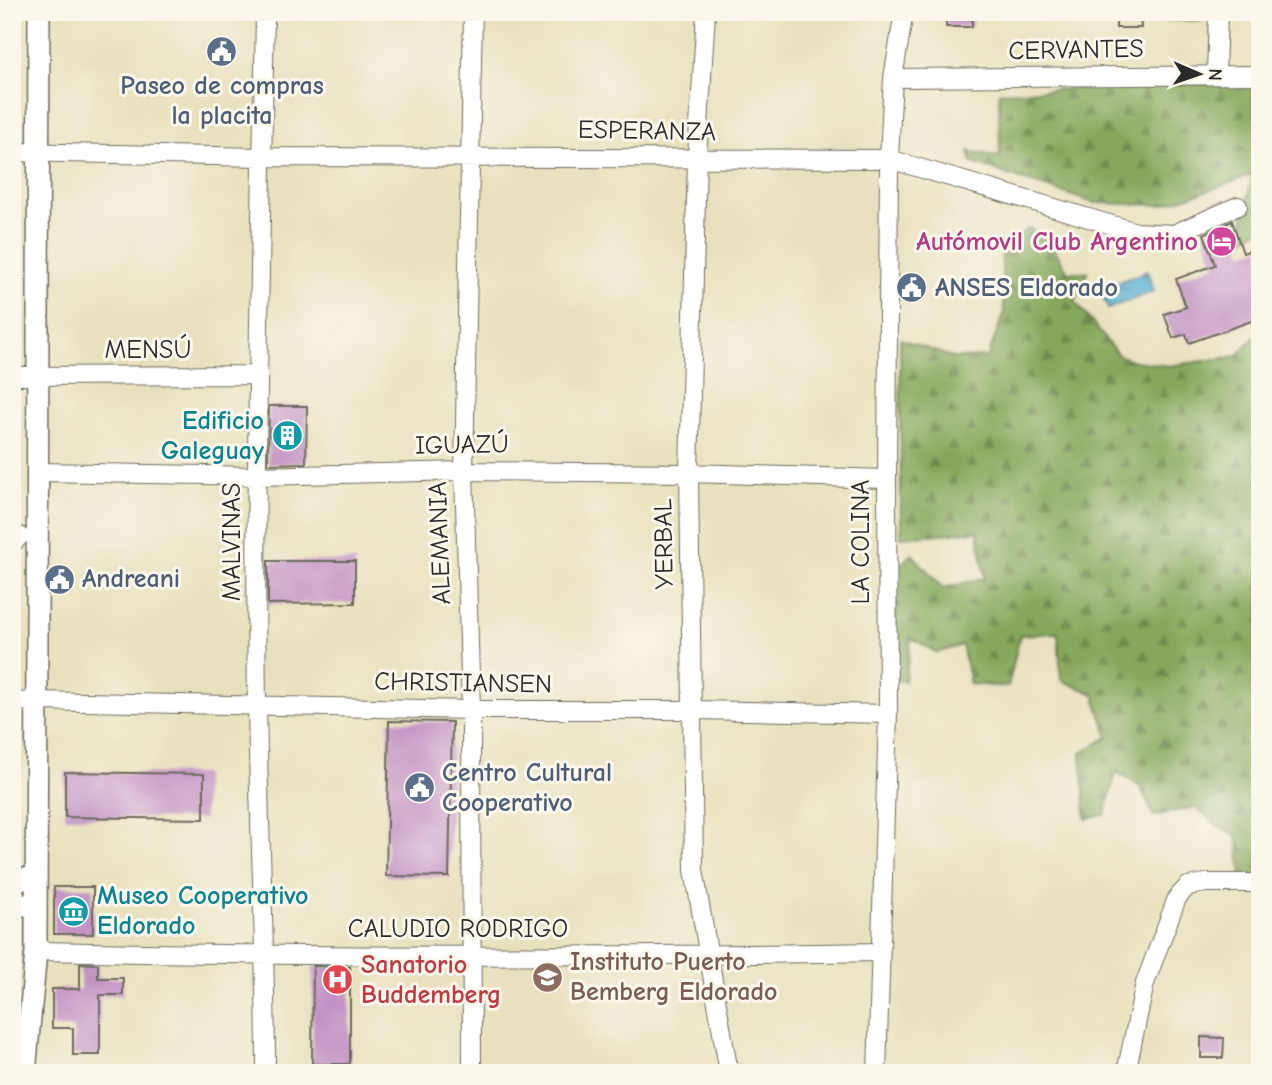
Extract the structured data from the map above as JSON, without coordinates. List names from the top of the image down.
{
  "streets": {
    "street": [
      "CERVANTES",
      "ESPERANZA",
      "MENSÚ",
      "IGUAZÚ",
      "MALVINAS",
      "LA COLINA",
      "ALEMANIA",
      "YERBAL",
      "CHRISTIANSEN",
      "CALUDIO RODRIGO"
    ]
  },
  "crossings": [
    ["CERVANTES", "LA COLINA"],
    ["ESPERANZA", "MALVINAS"],
    ["ESPERANZA", "LA COLINA"],
    ["ESPERANZA", "ALEMANIA"],
    ["ESPERANZA", "YERBAL"],
    ["MENSÚ", "MALVINAS"],
    ["IGUAZÚ", "MALVINAS"],
    ["IGUAZÚ", "LA COLINA"],
    ["IGUAZÚ", "ALEMANIA"],
    ["IGUAZÚ", "YERBAL"],
    ["MALVINAS", "CHRISTIANSEN"],
    ["MALVINAS", "CALUDIO RODRIGO"],
    ["LA COLINA", "CHRISTIANSEN"],
    ["LA COLINA", "CALUDIO RODRIGO"],
    ["ALEMANIA", "CHRISTIANSEN"],
    ["ALEMANIA", "CALUDIO RODRIGO"],
    ["YERBAL", "CHRISTIANSEN"],
    ["YERBAL", "CALUDIO RODRIGO"]
  ],
  "places": {
    "public building": [
      "Paseo de compras la placita",
      "ANSES Eldorado",
      "Andreani",
      "Centro Cultural Cooperativo"
    ],
    "hotel": ["Autómovil Club Argentino"],
    "building": ["Edificio Galeguay"],
    "museum": ["Museo Cooperativo Eldorado"],
    "school or university": ["Instituto Puerto Bemberg Eldorado"],
    "hospital": ["Sanatorio Buddemberg"]
  },
  "north": "right"
}
